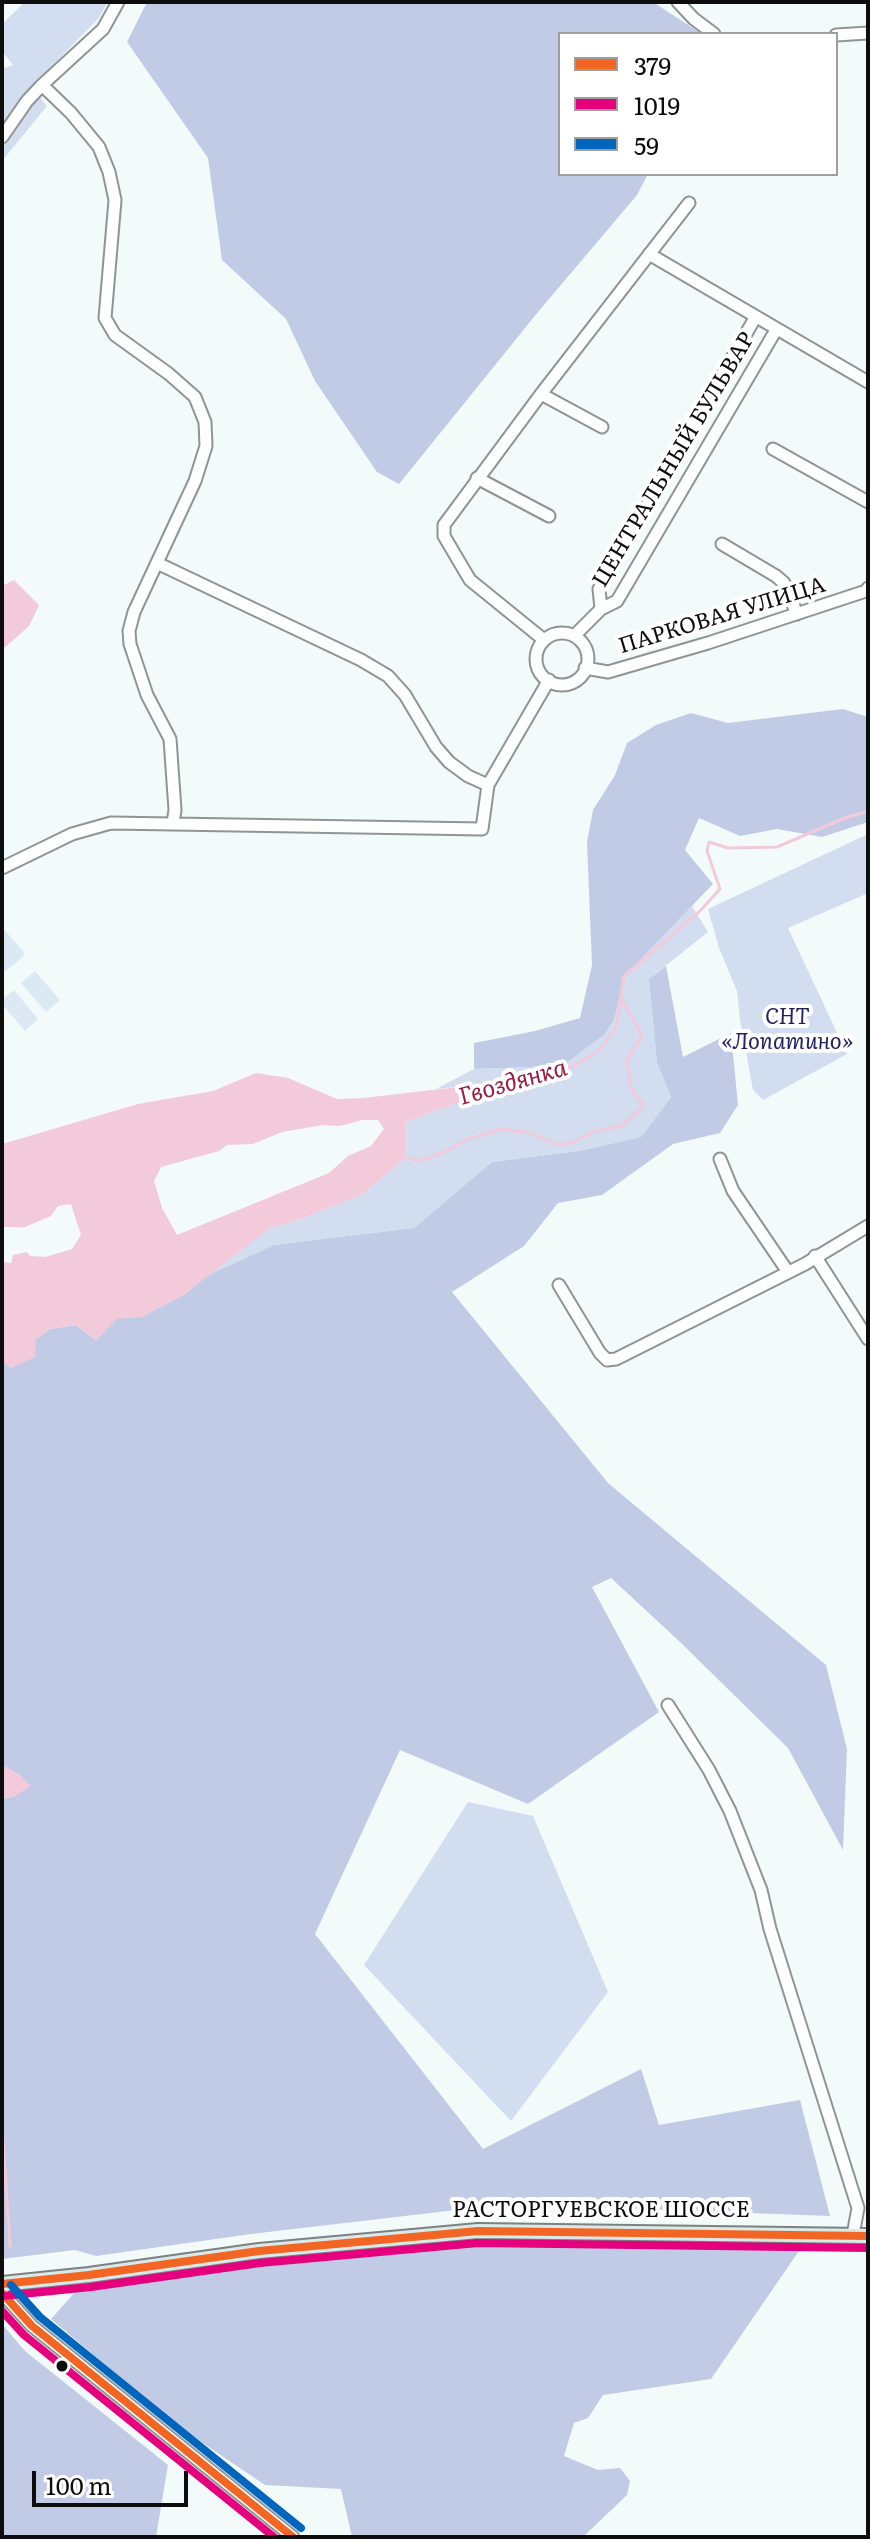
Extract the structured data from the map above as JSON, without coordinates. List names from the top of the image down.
{
  "streets": {
    "main road": ["РАСТОРГУЕВСКОЕ ШОССЕ"],
    "street": ["ЦЕНТРАЛЬНЫЙ БУЛЬВАР", "ПАРКОВАЯ УЛИЦА"]
  },
  "water": ["Гвоздянка"],
  "parks": ["СНТ «Лопатино»"],
  "lines": ["transit line 379", "transit line 1019", "transit line 59"],
  "legend": ["379", "1019", "59"],
  "scale_bar": "100 m"
}
